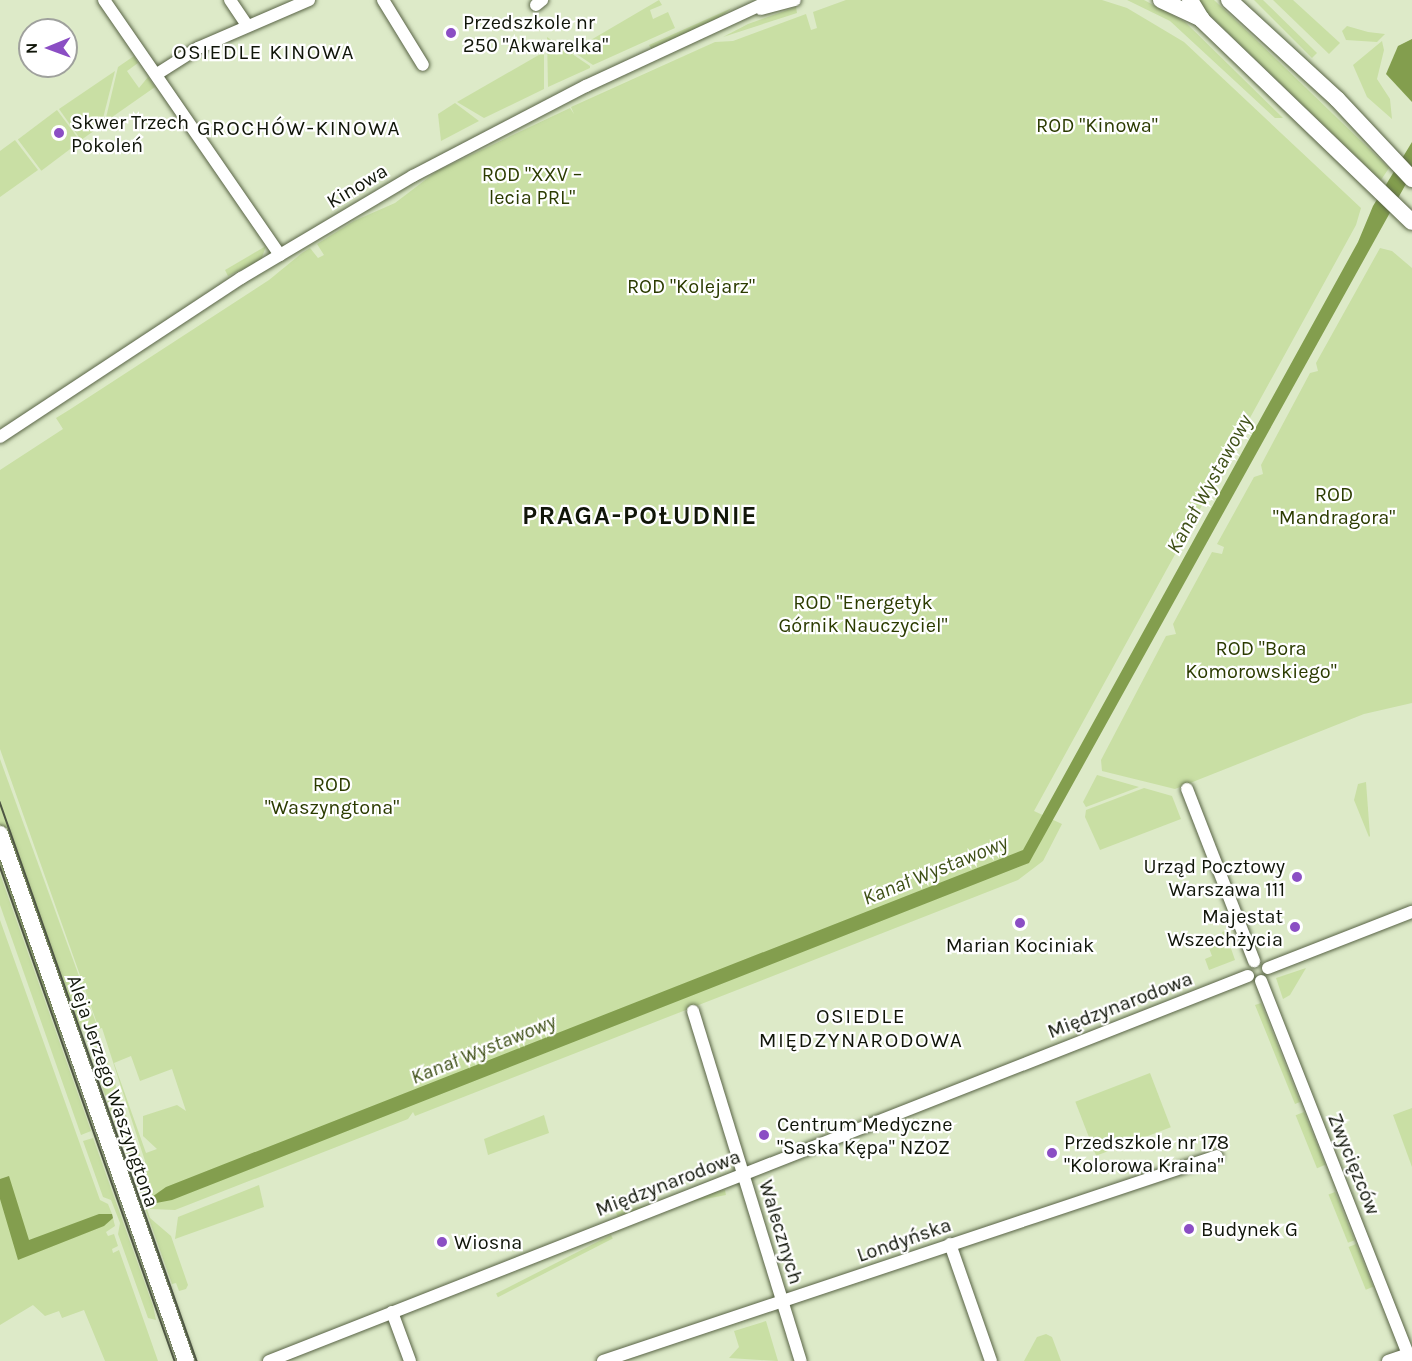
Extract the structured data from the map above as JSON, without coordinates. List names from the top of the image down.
{
  "streets": {
    "main road": ["Aleja Jerzego Waszyngtona"],
    "street": [
      "Kinowa",
      "Międzynarodowa",
      "Zwycięzców",
      "Walecznych",
      "Londyńska"
    ]
  },
  "crossings": [
    ["Międzynarodowa", "Zwycięzców"],
    ["Międzynarodowa", "Walecznych"],
    ["Walecznych", "Londyńska"]
  ],
  "districts": [
    "OSIEDLE KINOWA",
    "GROCHÓW-KINOWA",
    "PRAGA-POŁUDNIE",
    "OSIEDLE MIĘDZYNARODOWA"
  ],
  "water": ["Kanał Wystawowy"],
  "parks": [
    "ROD \"Kinowa\"",
    "ROD \"XXV – lecia PRL\"",
    "ROD \"Kolejarz\"",
    "ROD \"Mandragora\"",
    "ROD \"Energetyk Górnik Nauczyciel\"",
    "ROD \"Bora Komorowskiego\"",
    "ROD \"Waszyngtona\""
  ],
  "places": [
    "Przedszkole nr 250 \"Akwarelka\"",
    "Skwer Trzech Pokoleń",
    "Urząd Pocztowy Warszawa 111",
    "Marian Kociniak",
    "Majestat Wszechżycia",
    "Centrum Medyczne \"Saska Kępa\" NZOZ",
    "Przedszkole nr 178 \"Kolorowa Kraina\"",
    "Budynek G",
    "Wiosna"
  ],
  "north": "left"
}
